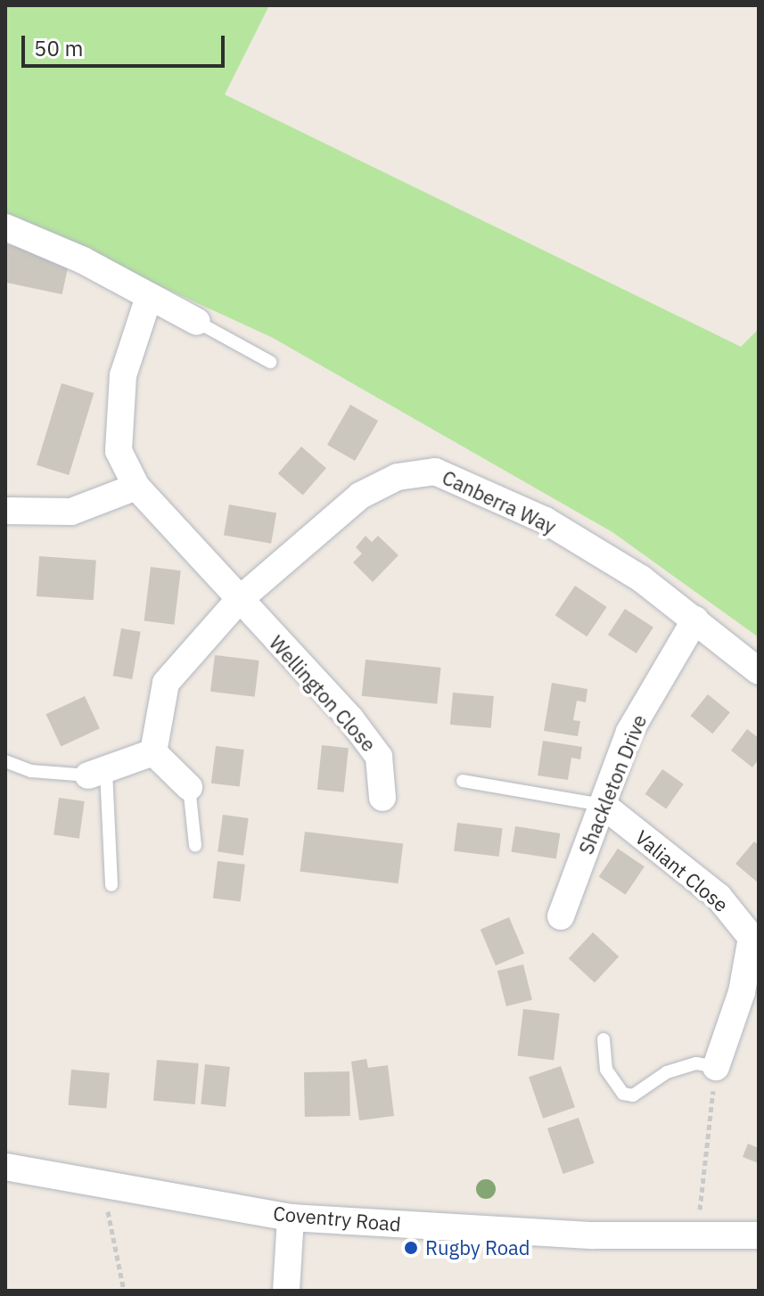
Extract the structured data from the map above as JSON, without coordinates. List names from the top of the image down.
{
  "streets": {
    "street": [
      "Canberra Way",
      "Wellington Close",
      "Shackleton Drive",
      "Valiant Close",
      "Coventry Road"
    ]
  },
  "crossings": [
    ["Canberra Way", "Wellington Close"],
    ["Canberra Way", "Shackleton Drive"],
    ["Shackleton Drive", "Valiant Close"]
  ],
  "places": ["Rugby Road"],
  "scale_bar": "50 m"
}
